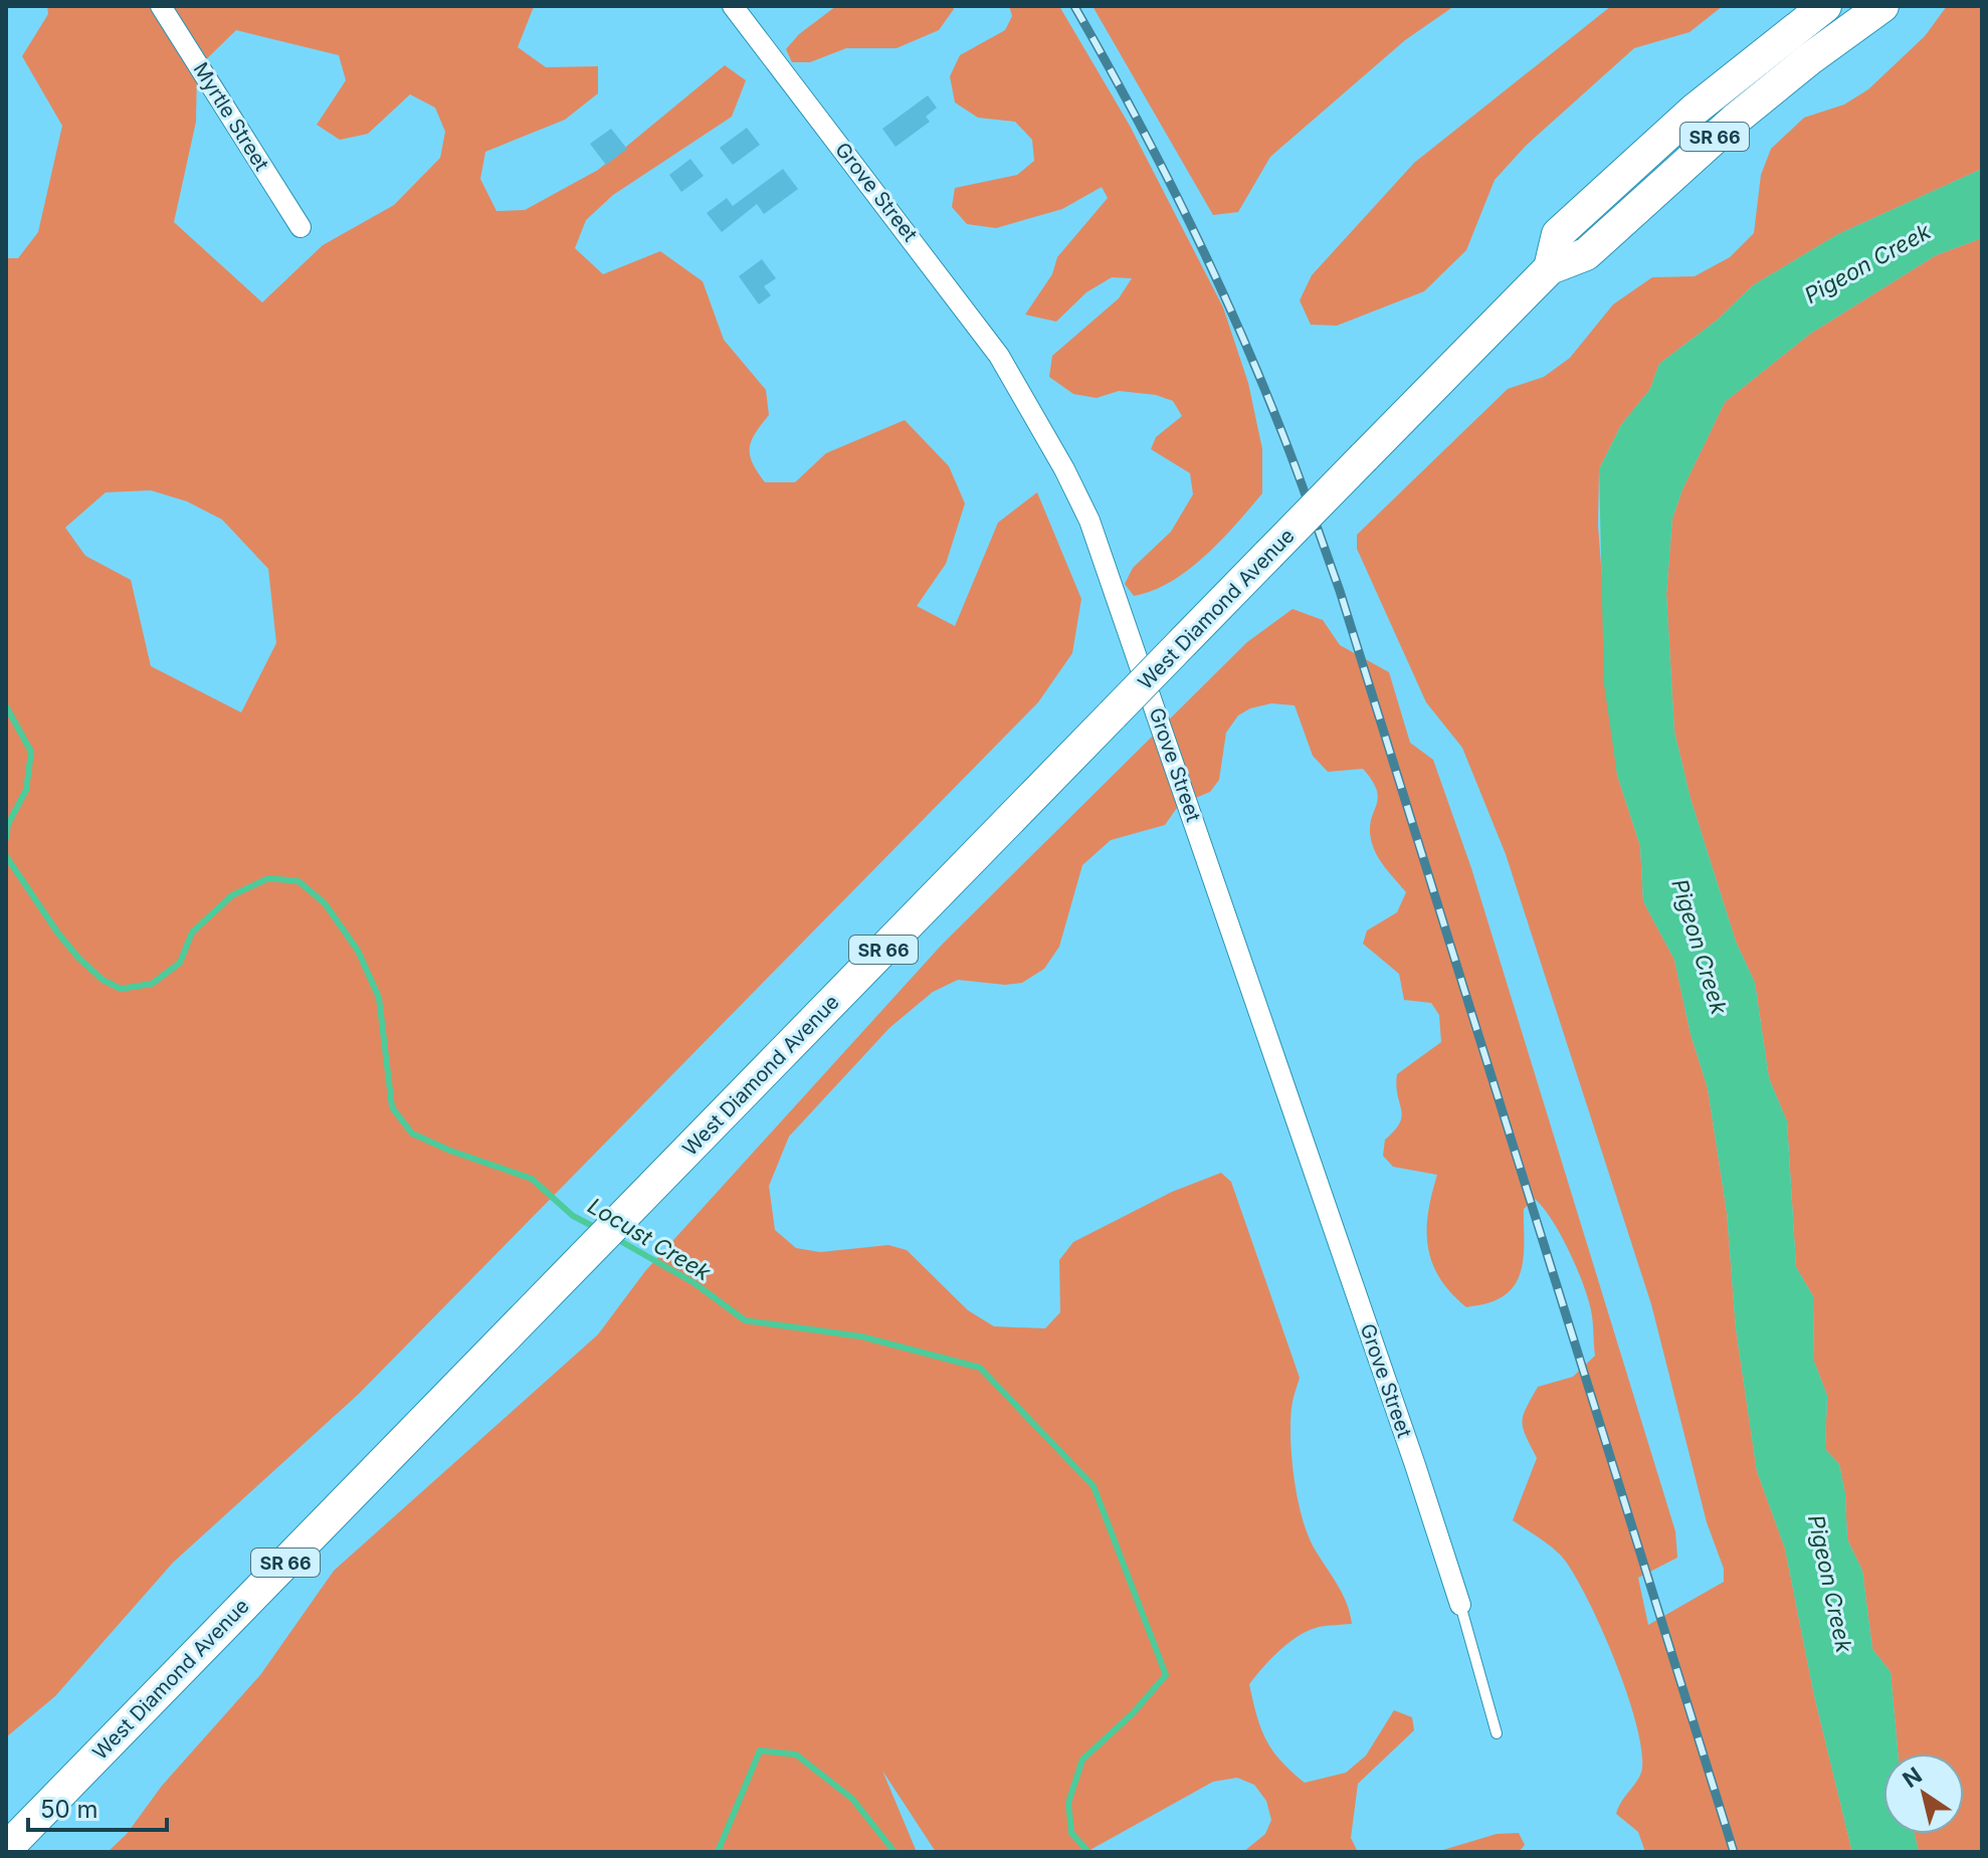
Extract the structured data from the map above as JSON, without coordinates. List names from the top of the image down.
{
  "streets": {
    "main road": ["SR 66", "West Diamond Avenue"],
    "street": ["Myrtle Street", "Grove Street"]
  },
  "water": ["Pigeon Creek", "Locust Creek"],
  "scale_bar": "50 m",
  "north": "top left"
}
